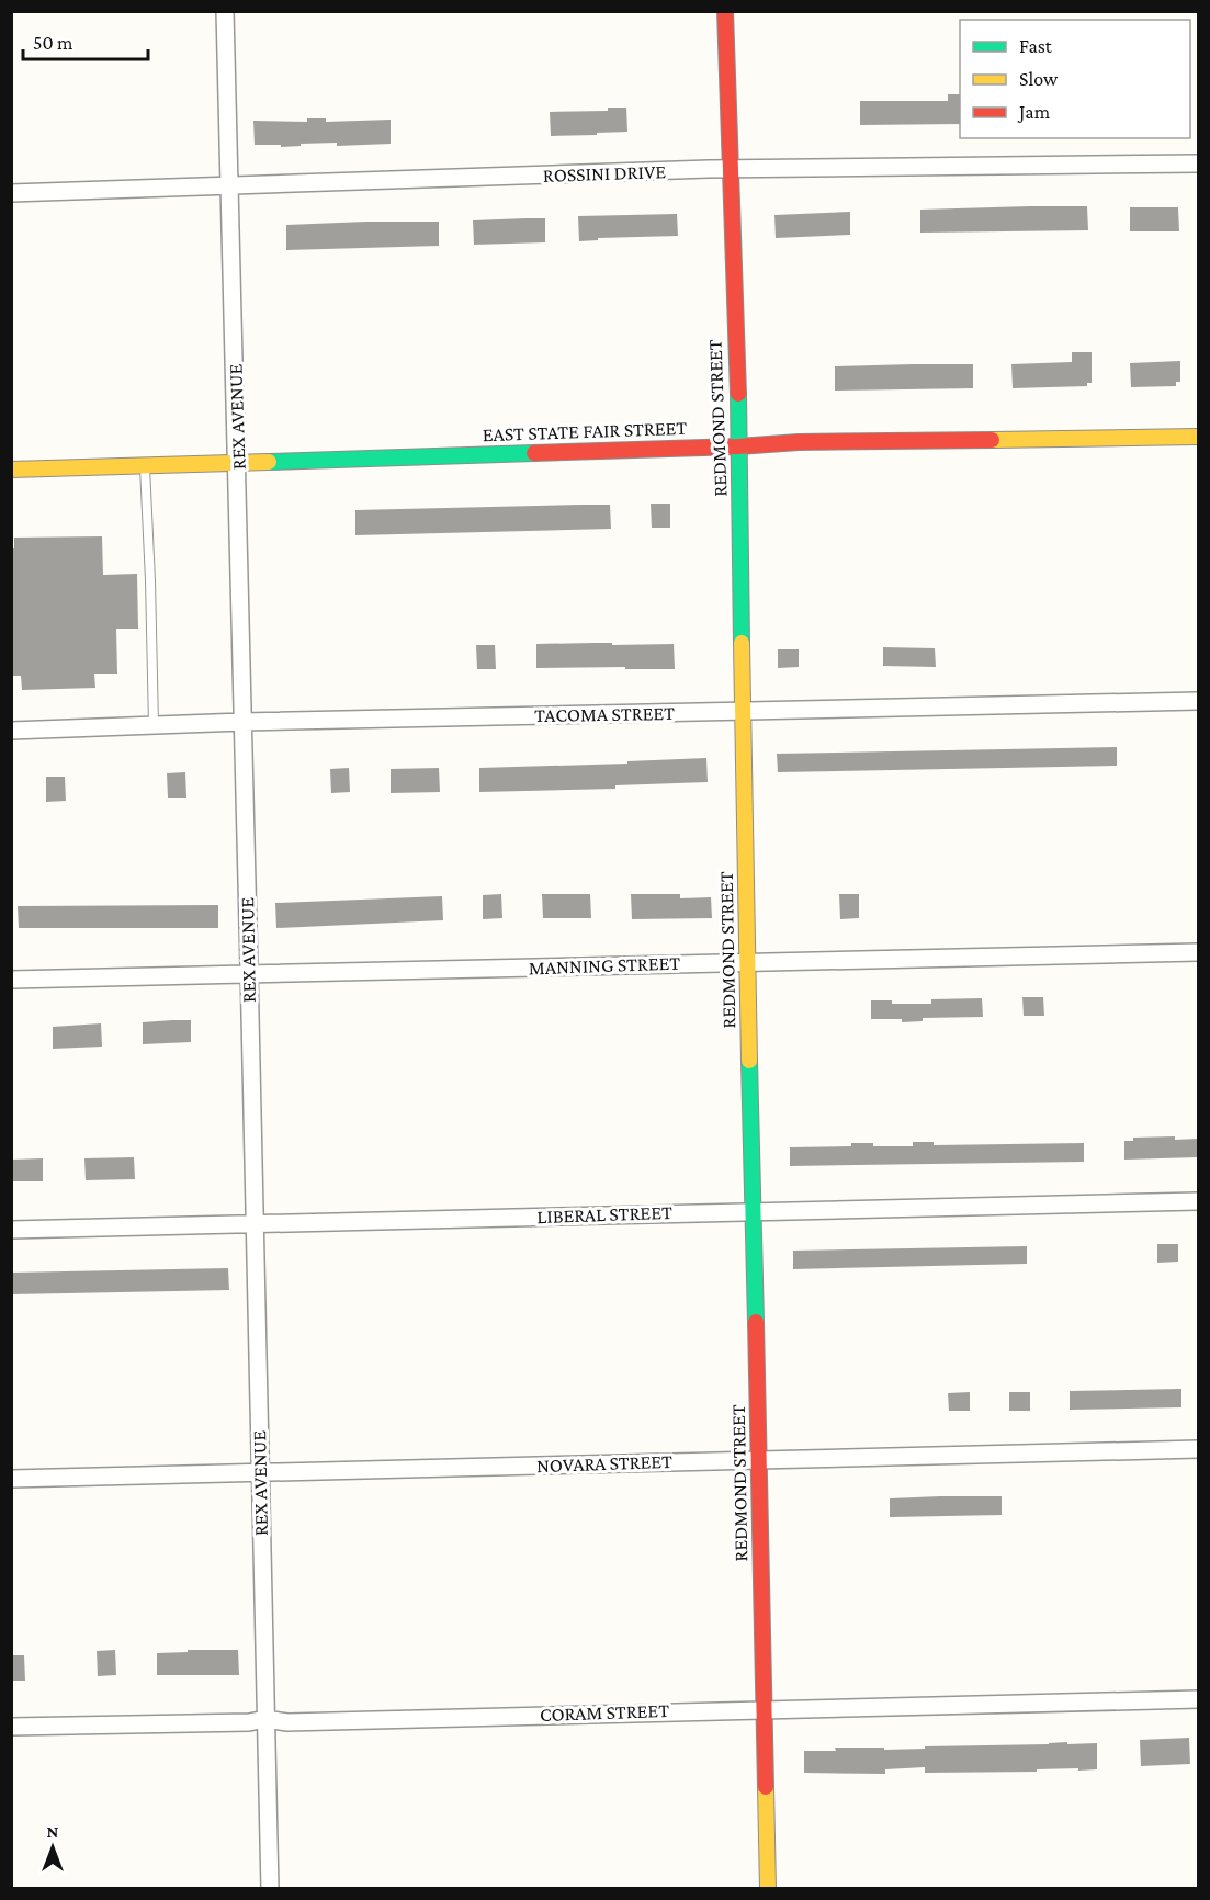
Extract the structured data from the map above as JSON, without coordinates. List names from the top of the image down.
{
  "streets": {
    "street": [
      "ROSSINI DRIVE",
      "REX AVENUE",
      "REDMOND STREET",
      "EAST STATE FAIR STREET",
      "TACOMA STREET",
      "MANNING STREET",
      "LIBERAL STREET",
      "NOVARA STREET",
      "CORAM STREET"
    ]
  },
  "crossings": [
    ["ROSSINI DRIVE", "REX AVENUE"],
    ["ROSSINI DRIVE", "REDMOND STREET"],
    ["REX AVENUE", "EAST STATE FAIR STREET"],
    ["REX AVENUE", "TACOMA STREET"],
    ["REX AVENUE", "MANNING STREET"],
    ["REX AVENUE", "LIBERAL STREET"],
    ["REX AVENUE", "NOVARA STREET"],
    ["REX AVENUE", "CORAM STREET"],
    ["REDMOND STREET", "EAST STATE FAIR STREET"],
    ["REDMOND STREET", "TACOMA STREET"],
    ["REDMOND STREET", "MANNING STREET"],
    ["REDMOND STREET", "LIBERAL STREET"],
    ["REDMOND STREET", "NOVARA STREET"],
    ["REDMOND STREET", "CORAM STREET"]
  ],
  "legend": ["Fast", "Slow", "Jam"],
  "scale_bar": "50 m",
  "north": "top"
}
